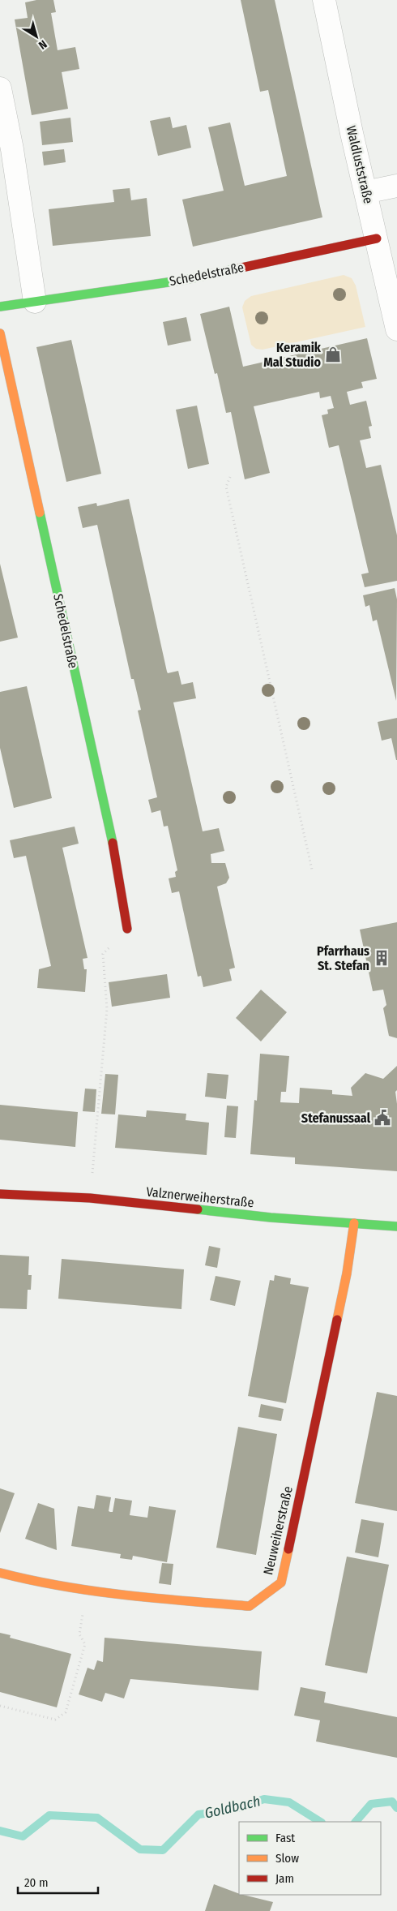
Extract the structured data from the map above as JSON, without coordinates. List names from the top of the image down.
{
  "streets": {
    "street": [
      "Waldluststraße",
      "Schedelstraße",
      "Valznerweiherstraße",
      "Neuweiherstraße"
    ]
  },
  "crossings": [
    ["Waldluststraße", "Schedelstraße"],
    ["Valznerweiherstraße", "Neuweiherstraße"]
  ],
  "water": ["Goldbach"],
  "places": {
    "shop": ["Keramik Mal Studio"],
    "building": ["Pfarrhaus St. Stefan"],
    "public building": ["Stefanussaal"]
  },
  "legend": ["Fast", "Slow", "Jam"],
  "scale_bar": "20 m",
  "north": "bottom right"
}
